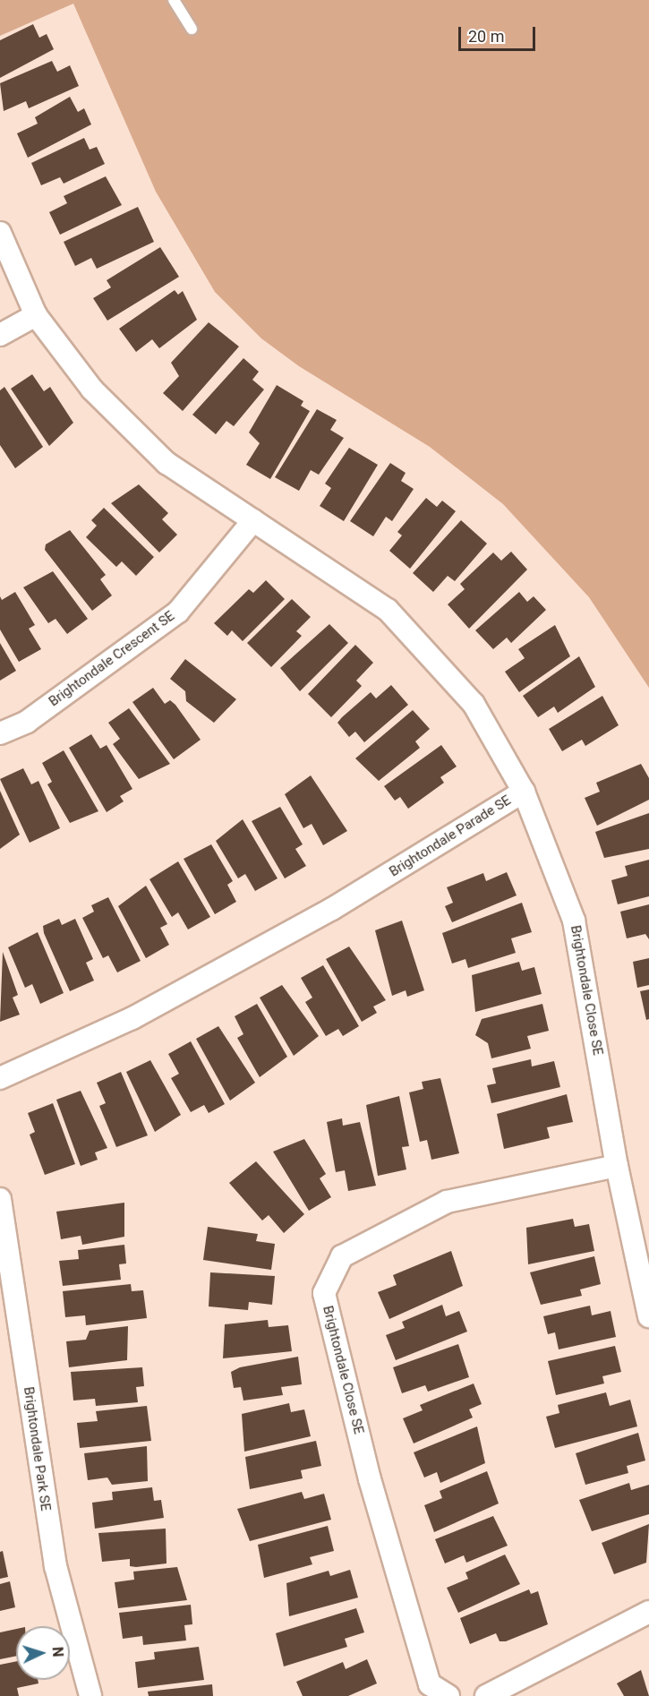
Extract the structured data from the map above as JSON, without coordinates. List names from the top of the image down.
{
  "streets": {
    "street": [
      "Brightondale Crescent SE",
      "Brightondale Parade SE",
      "Brightondale Close SE",
      "Brightondale Park SE"
    ]
  },
  "crossings": [
    ["Brightondale Crescent SE", "Brightondale Parade SE"],
    ["Brightondale Parade SE", "Brightondale Close SE"]
  ],
  "scale_bar": "20 m",
  "north": "right"
}
